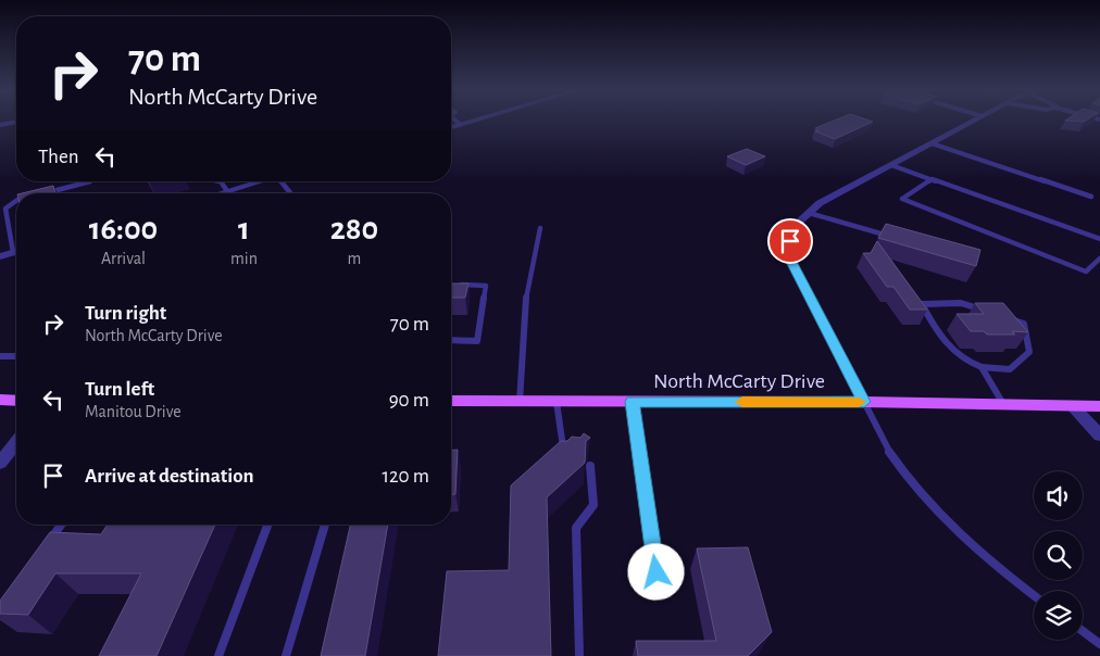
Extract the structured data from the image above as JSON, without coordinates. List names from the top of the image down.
{
  "streets": {
    "main road": ["North McCarty Drive"]
  },
  "page": {
    "turn": ["70 m", "North McCarty Drive"],
    "then": "Then",
    "eta": [
      "16:00",
      "Arrival",
      "1",
      "min",
      "280",
      "m"
    ],
    "list": [
      {
        "name": "Turn right",
        "note": "North McCarty Drive",
        "value": "70 m"
      },
      {
        "name": "Turn left",
        "note": "Manitou Drive",
        "value": "90 m"
      },
      {
        "name": "Arrive at destination",
        "value": "120 m"
      }
    ]
  }
}
